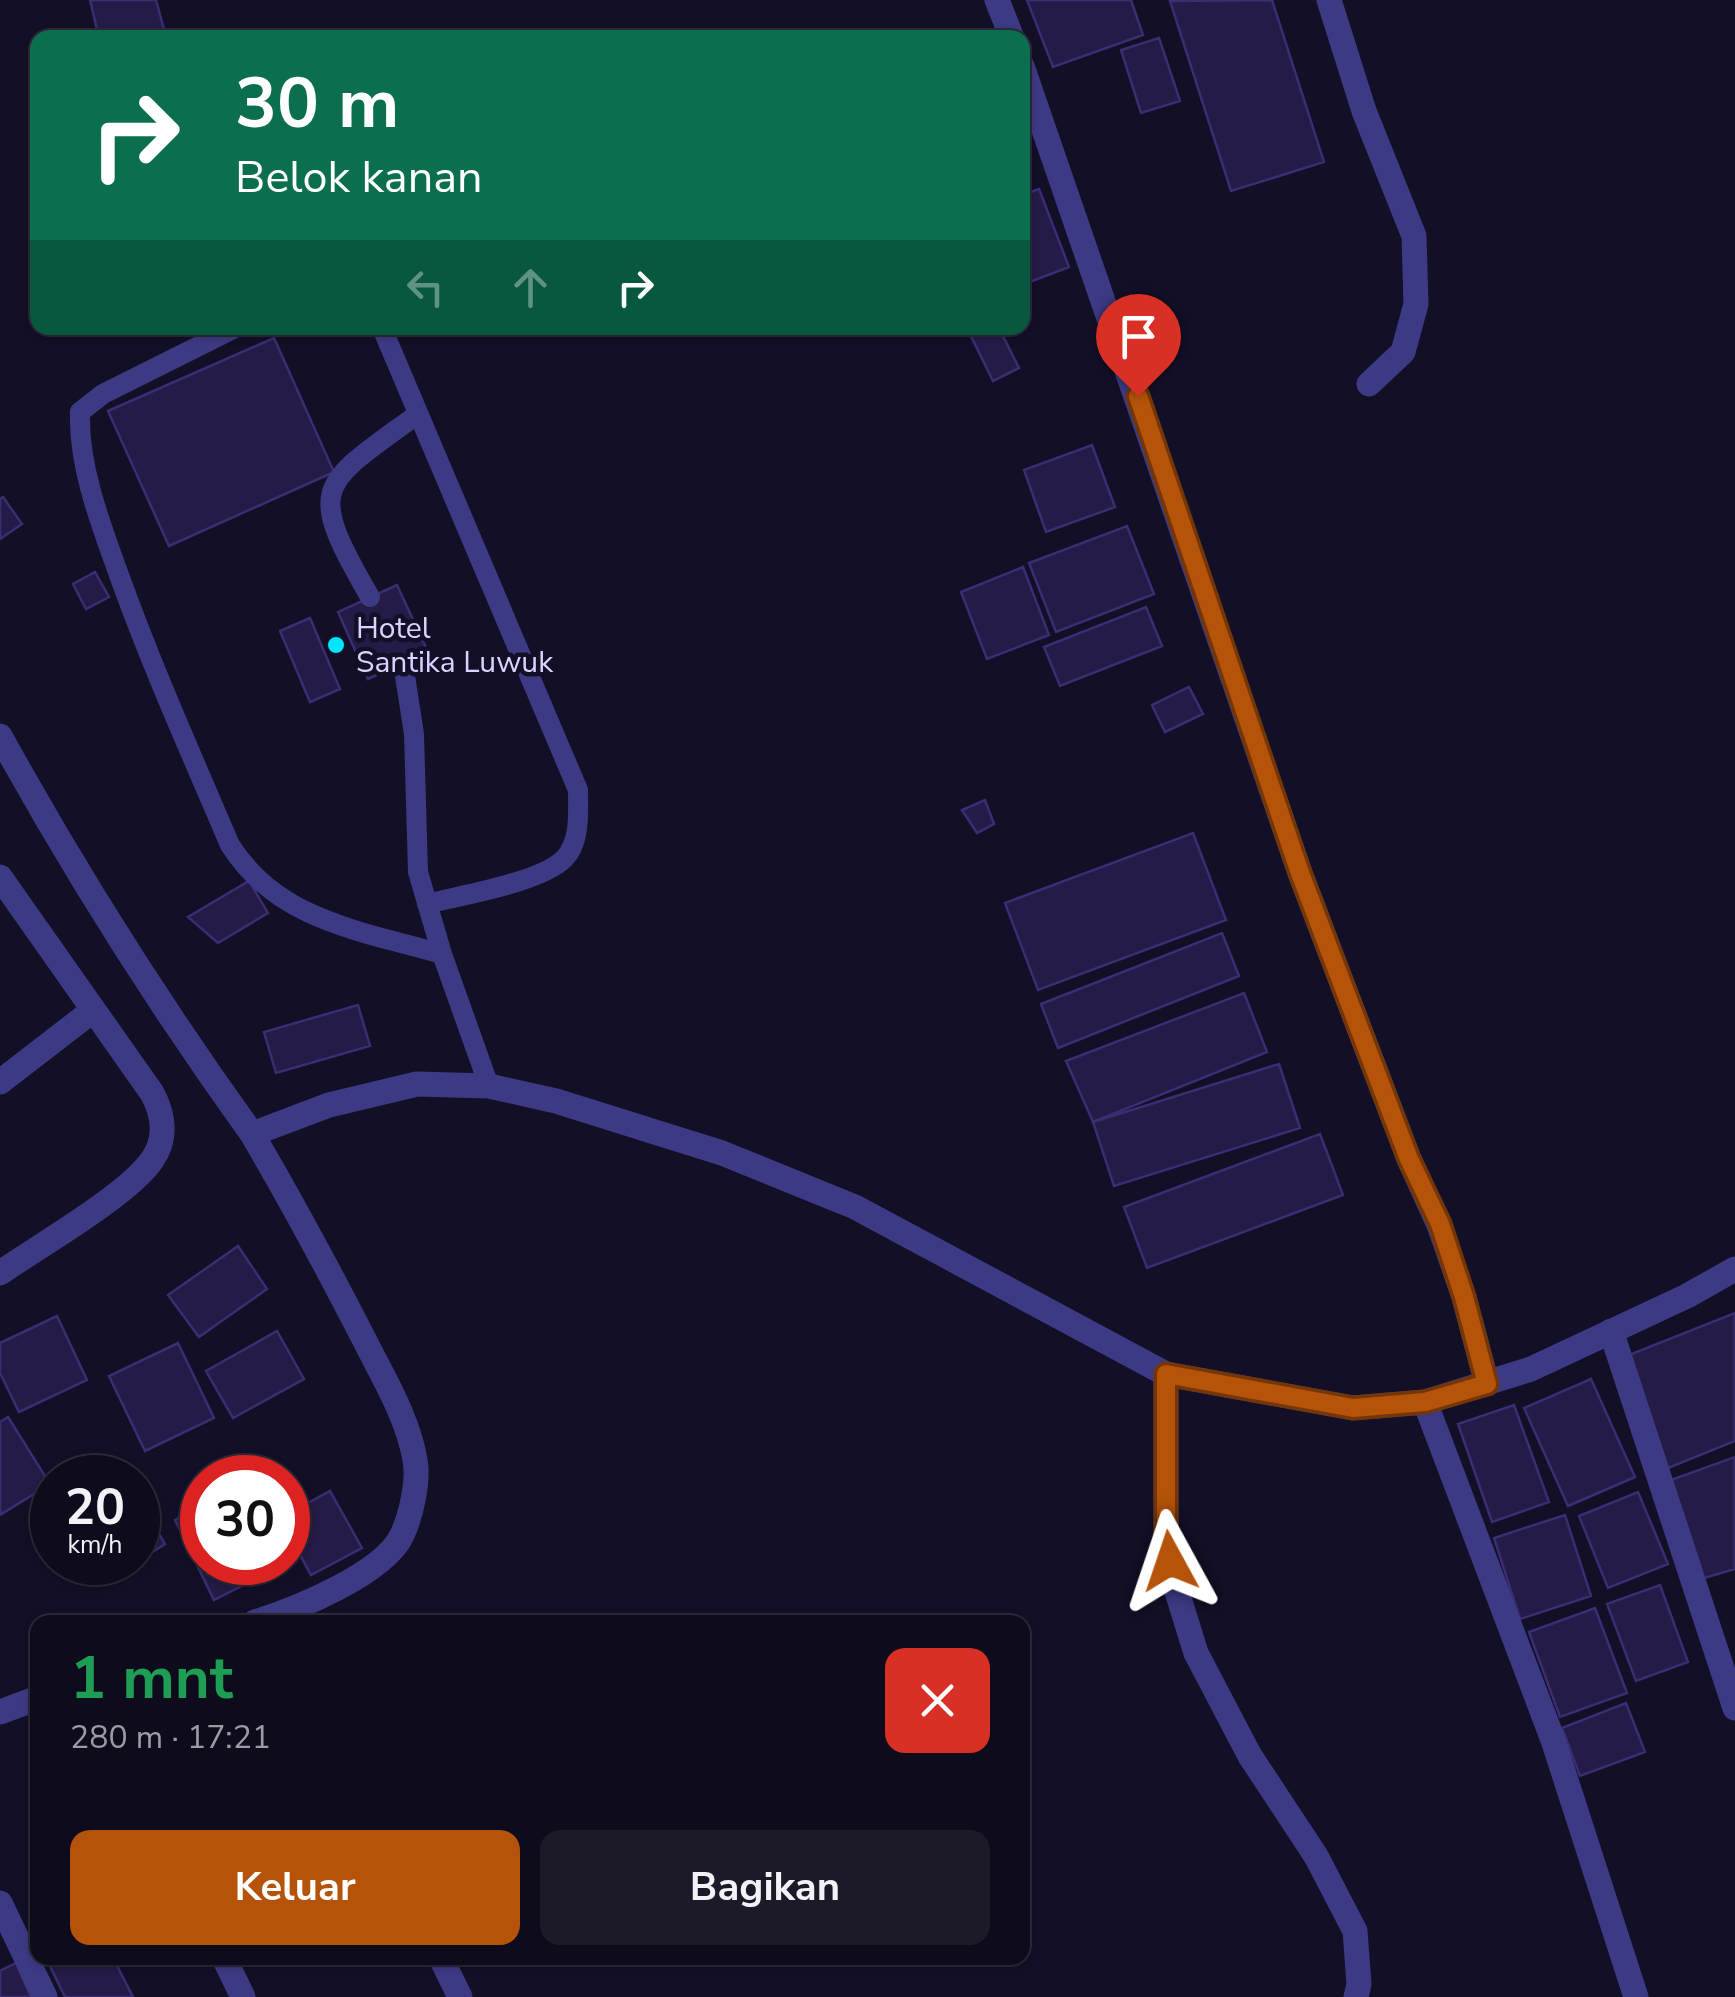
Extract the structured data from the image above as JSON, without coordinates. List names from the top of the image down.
{
  "places": ["Hotel Santika Luwuk"],
  "page": {
    "turn": ["30 m", "Belok kanan"],
    "speed": "20 km/h",
    "limit": "30",
    "heading": ["1 mnt", "280 m · 17:21"],
    "buttons": ["Keluar", "Bagikan"]
  }
}
